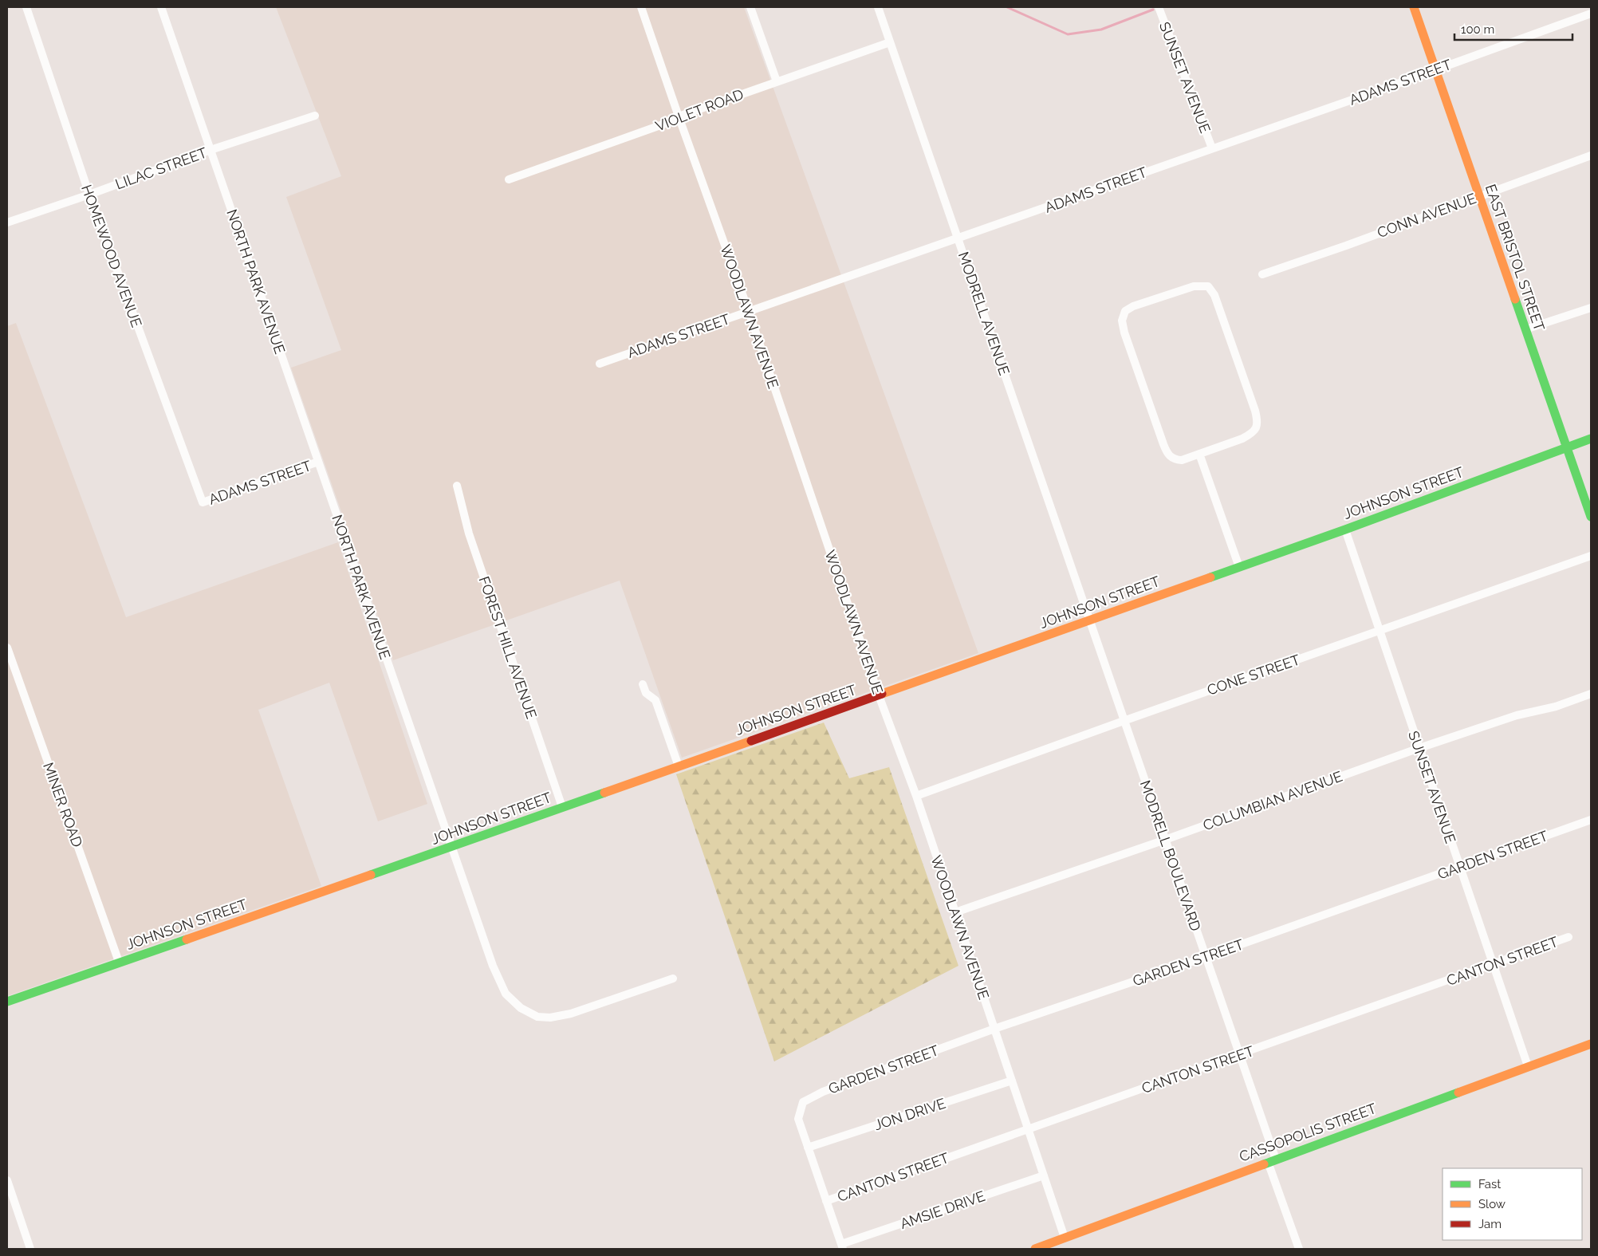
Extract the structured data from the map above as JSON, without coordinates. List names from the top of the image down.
{
  "streets": {
    "street": [
      "SUNSET AVENUE",
      "ADAMS STREET",
      "VIOLET ROAD",
      "LILAC STREET",
      "CONN AVENUE",
      "HOMEWOOD AVENUE",
      "EAST BRISTOL STREET",
      "NORTH PARK AVENUE",
      "MODRELL AVENUE",
      "WOODLAWN AVENUE",
      "JOHNSON STREET",
      "FOREST HILL AVENUE",
      "CONE STREET",
      "COLUMBIAN AVENUE",
      "MINER ROAD",
      "GARDEN STREET",
      "MODRELL BOULEVARD",
      "CANTON STREET",
      "JON DRIVE",
      "CASSOPOLIS STREET",
      "AMSIE DRIVE"
    ]
  },
  "crossings": [
    ["SUNSET AVENUE", "ADAMS STREET"],
    ["SUNSET AVENUE", "JOHNSON STREET"],
    ["SUNSET AVENUE", "CONE STREET"],
    ["SUNSET AVENUE", "COLUMBIAN AVENUE"],
    ["SUNSET AVENUE", "GARDEN STREET"],
    ["SUNSET AVENUE", "CANTON STREET"],
    ["SUNSET AVENUE", "CASSOPOLIS STREET"],
    ["ADAMS STREET", "HOMEWOOD AVENUE"],
    ["ADAMS STREET", "EAST BRISTOL STREET"],
    ["ADAMS STREET", "NORTH PARK AVENUE"],
    ["ADAMS STREET", "MODRELL AVENUE"],
    ["ADAMS STREET", "WOODLAWN AVENUE"],
    ["VIOLET ROAD", "MODRELL AVENUE"],
    ["VIOLET ROAD", "WOODLAWN AVENUE"],
    ["LILAC STREET", "HOMEWOOD AVENUE"],
    ["LILAC STREET", "NORTH PARK AVENUE"],
    ["CONN AVENUE", "EAST BRISTOL STREET"],
    ["EAST BRISTOL STREET", "JOHNSON STREET"],
    ["NORTH PARK AVENUE", "JOHNSON STREET"],
    ["MODRELL AVENUE", "JOHNSON STREET"],
    ["MODRELL AVENUE", "MODRELL BOULEVARD"],
    ["WOODLAWN AVENUE", "JOHNSON STREET"],
    ["WOODLAWN AVENUE", "CONE STREET"],
    ["WOODLAWN AVENUE", "COLUMBIAN AVENUE"],
    ["WOODLAWN AVENUE", "GARDEN STREET"],
    ["WOODLAWN AVENUE", "CANTON STREET"],
    ["WOODLAWN AVENUE", "JON DRIVE"],
    ["WOODLAWN AVENUE", "CASSOPOLIS STREET"],
    ["WOODLAWN AVENUE", "AMSIE DRIVE"],
    ["JOHNSON STREET", "FOREST HILL AVENUE"],
    ["JOHNSON STREET", "MINER ROAD"],
    ["JOHNSON STREET", "MODRELL BOULEVARD"],
    ["CONE STREET", "MODRELL BOULEVARD"],
    ["COLUMBIAN AVENUE", "MODRELL BOULEVARD"],
    ["GARDEN STREET", "MODRELL BOULEVARD"],
    ["GARDEN STREET", "JON DRIVE"],
    ["MODRELL BOULEVARD", "CANTON STREET"],
    ["MODRELL BOULEVARD", "CASSOPOLIS STREET"]
  ],
  "legend": ["Fast", "Slow", "Jam"],
  "scale_bar": "100 m"
}
